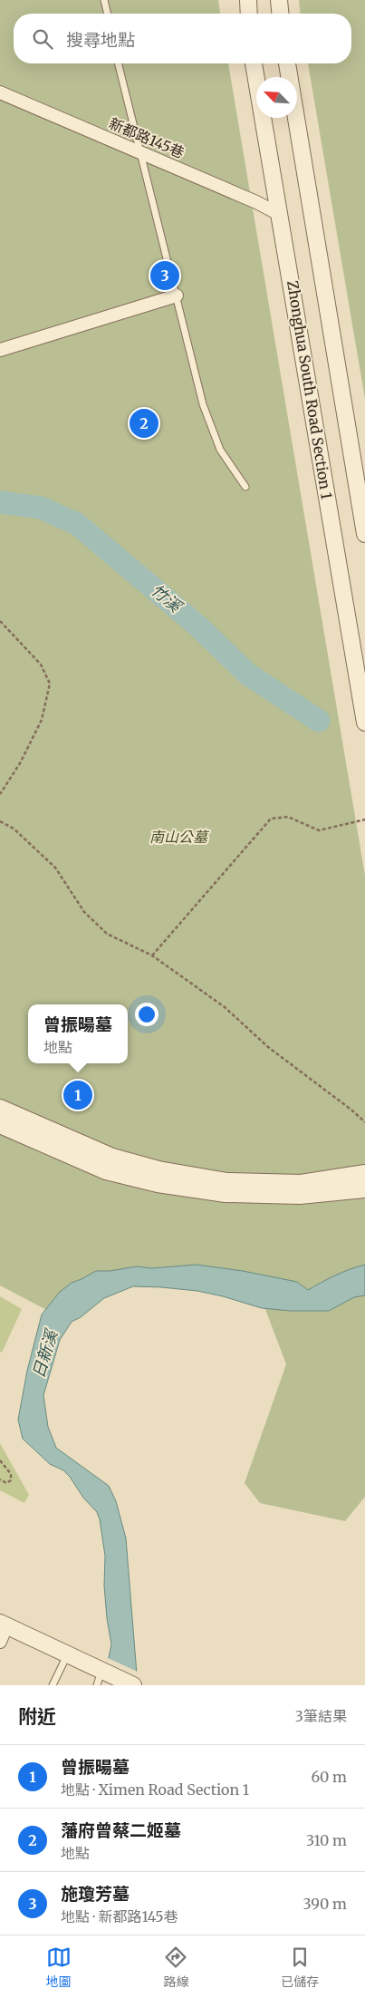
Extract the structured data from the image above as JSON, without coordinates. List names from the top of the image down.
{
  "streets": {
    "street": ["新都路145巷", "Zhonghua South Road Section 1"]
  },
  "crossings": [
    ["新都路145巷", "Zhonghua South Road Section 1"]
  ],
  "water": ["竹溪", "日新溪"],
  "parks": ["南山公墓"],
  "north": "top left",
  "page": {
    "search": "搜尋地點",
    "pins": ["3", "2", "1"],
    "popup": ["曾振暘墓", "地點"],
    "heading": ["附近", "3筆結果"],
    "list": [
      {
        "mark": "1",
        "name": "曾振暘墓",
        "note": "地點 · Ximen Road Section 1",
        "value": "60 m"
      },
      {
        "mark": "2",
        "name": "藩府曾蔡二姬墓",
        "note": "地點",
        "value": "310 m"
      },
      {
        "mark": "3",
        "name": "施瓊芳墓",
        "note": "地點 · 新都路145巷",
        "value": "390 m"
      }
    ],
    "nav": ["地圖", "路線", "已儲存"]
  }
}
